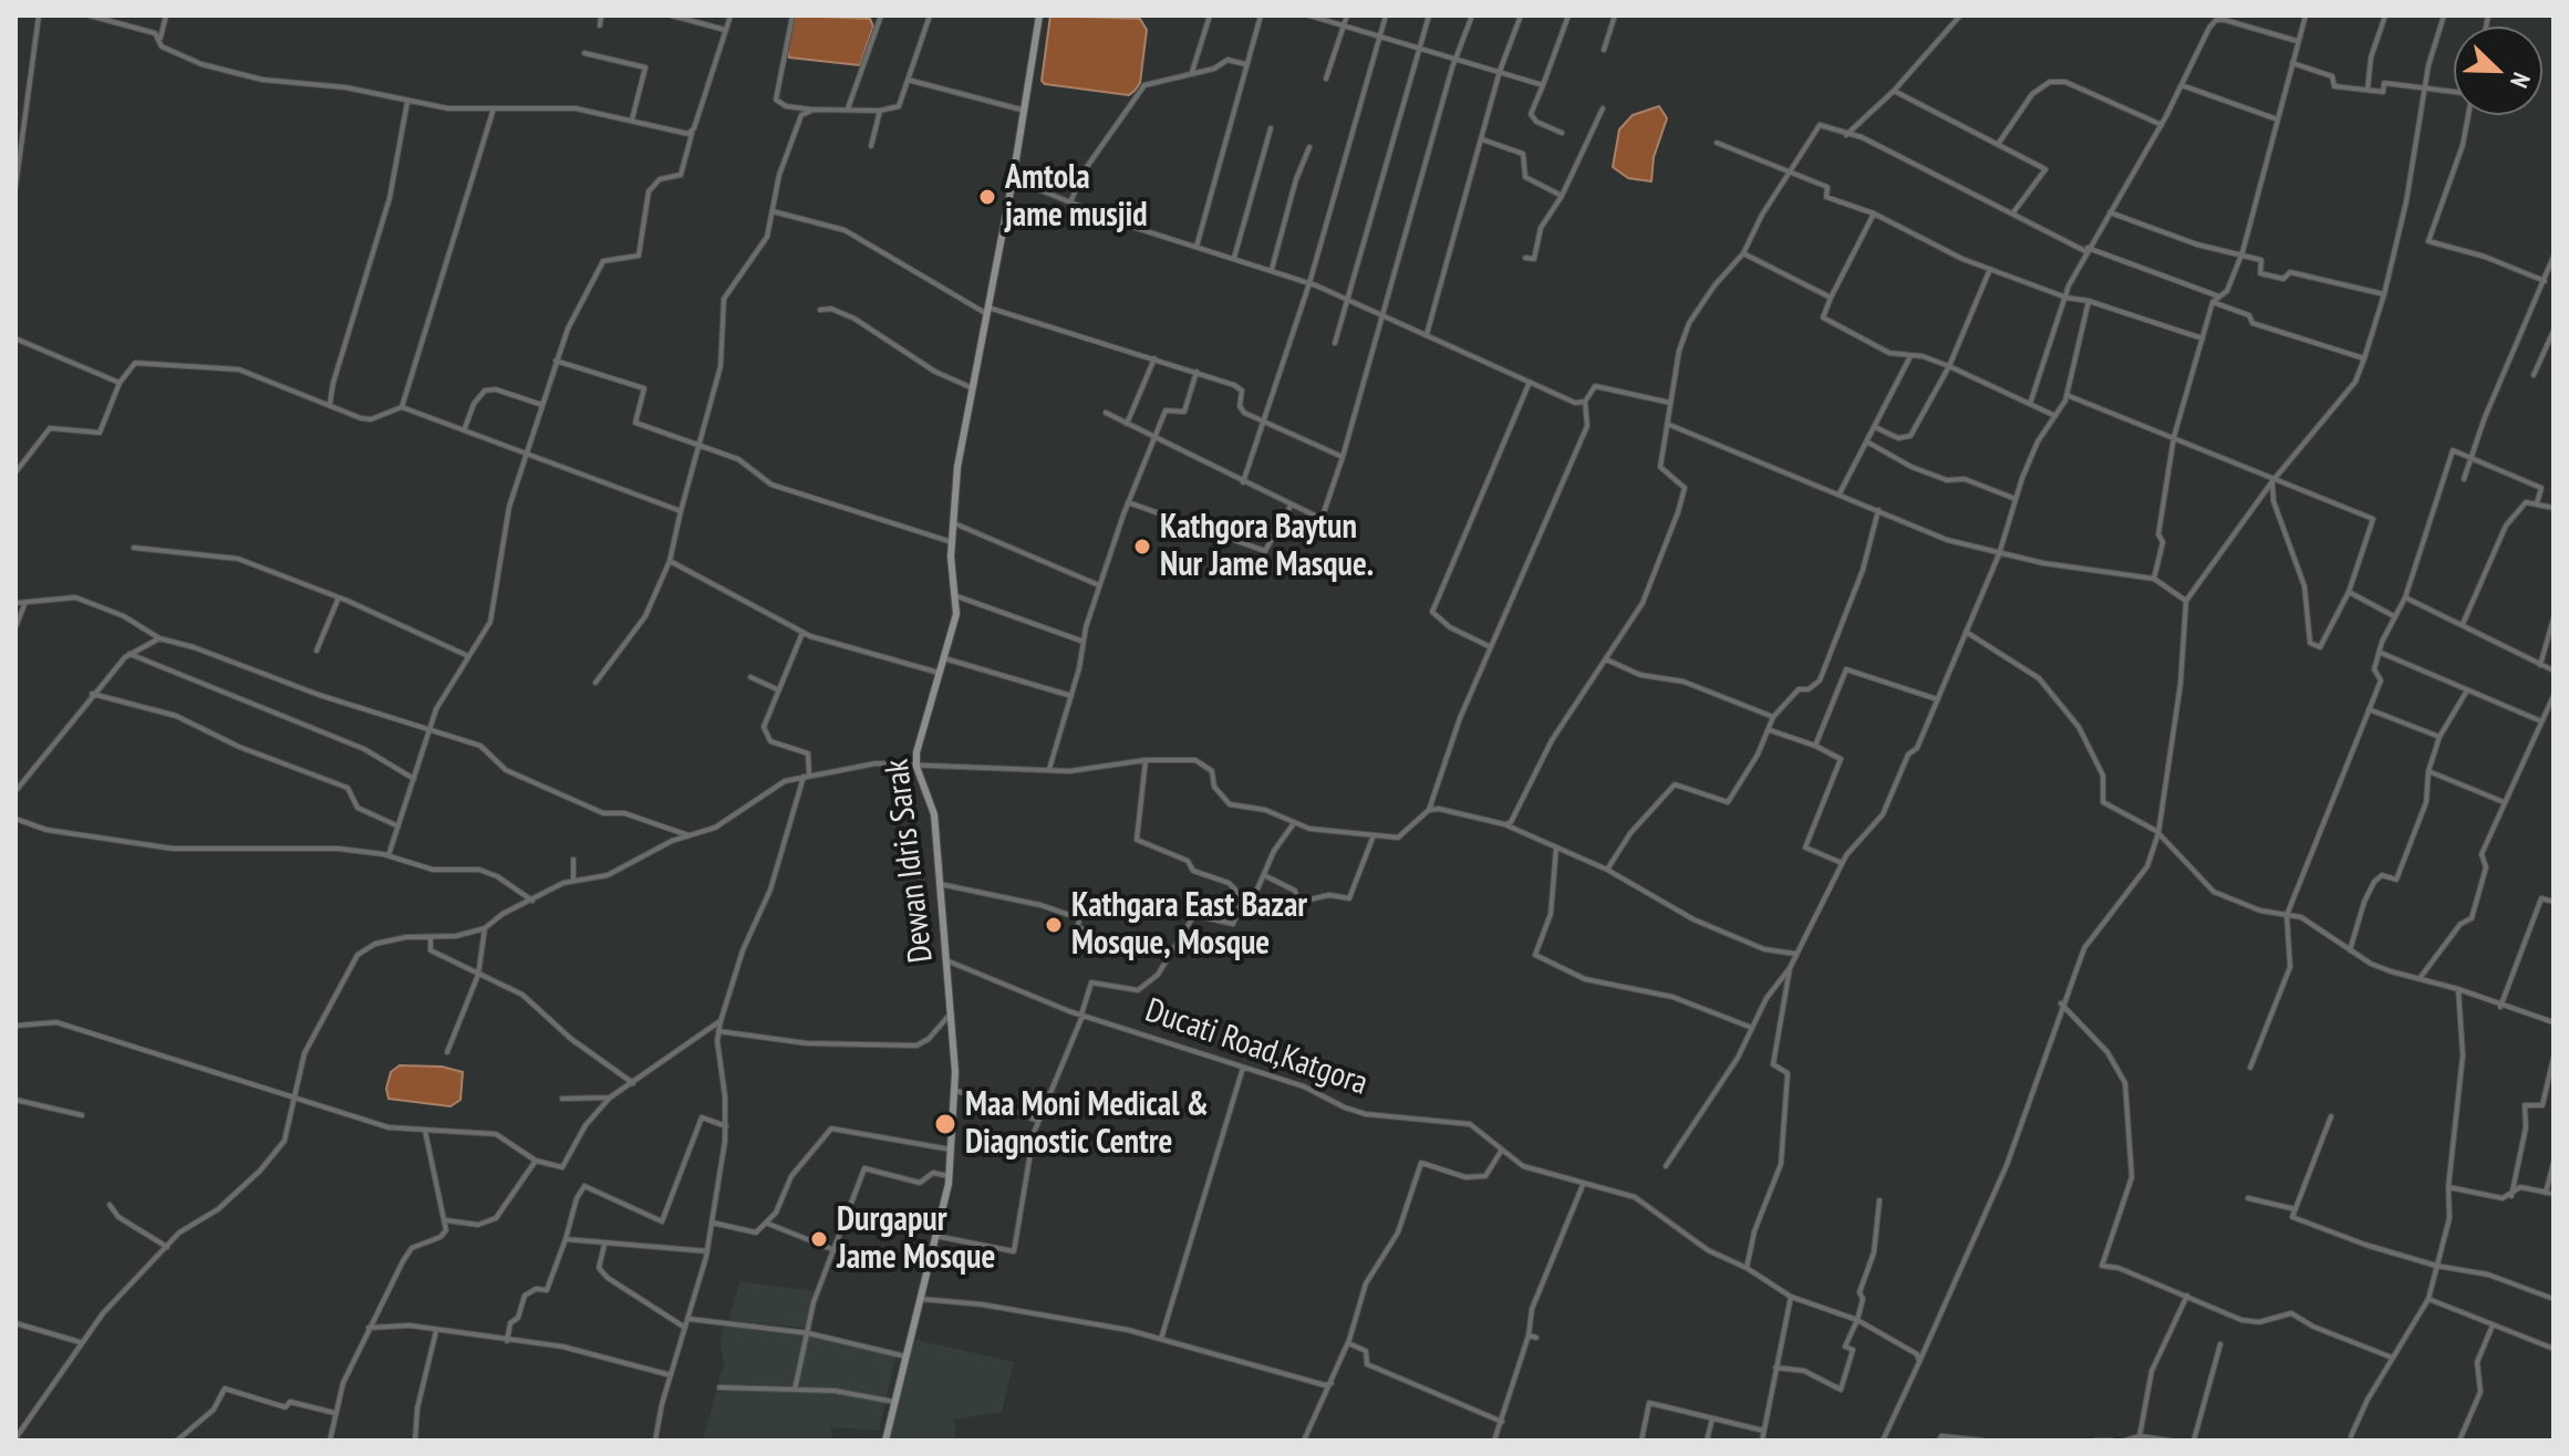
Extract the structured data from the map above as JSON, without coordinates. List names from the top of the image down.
{
  "streets": {
    "main road": ["Dewan Idris Sarak"],
    "street": ["Ducati Road,Katgora"]
  },
  "crossings": [
    ["Dewan Idris Sarak", "Ducati Road,Katgora"]
  ],
  "places": [
    "Amtola jame musjid",
    "Kathgora Baytun Nur Jame Masque.",
    "Kathgara East Bazar Mosque, Mosque",
    "Maa Moni Medical & Diagnostic Centre",
    "Durgapur Jame Mosque"
  ],
  "north": "bottom right"
}
